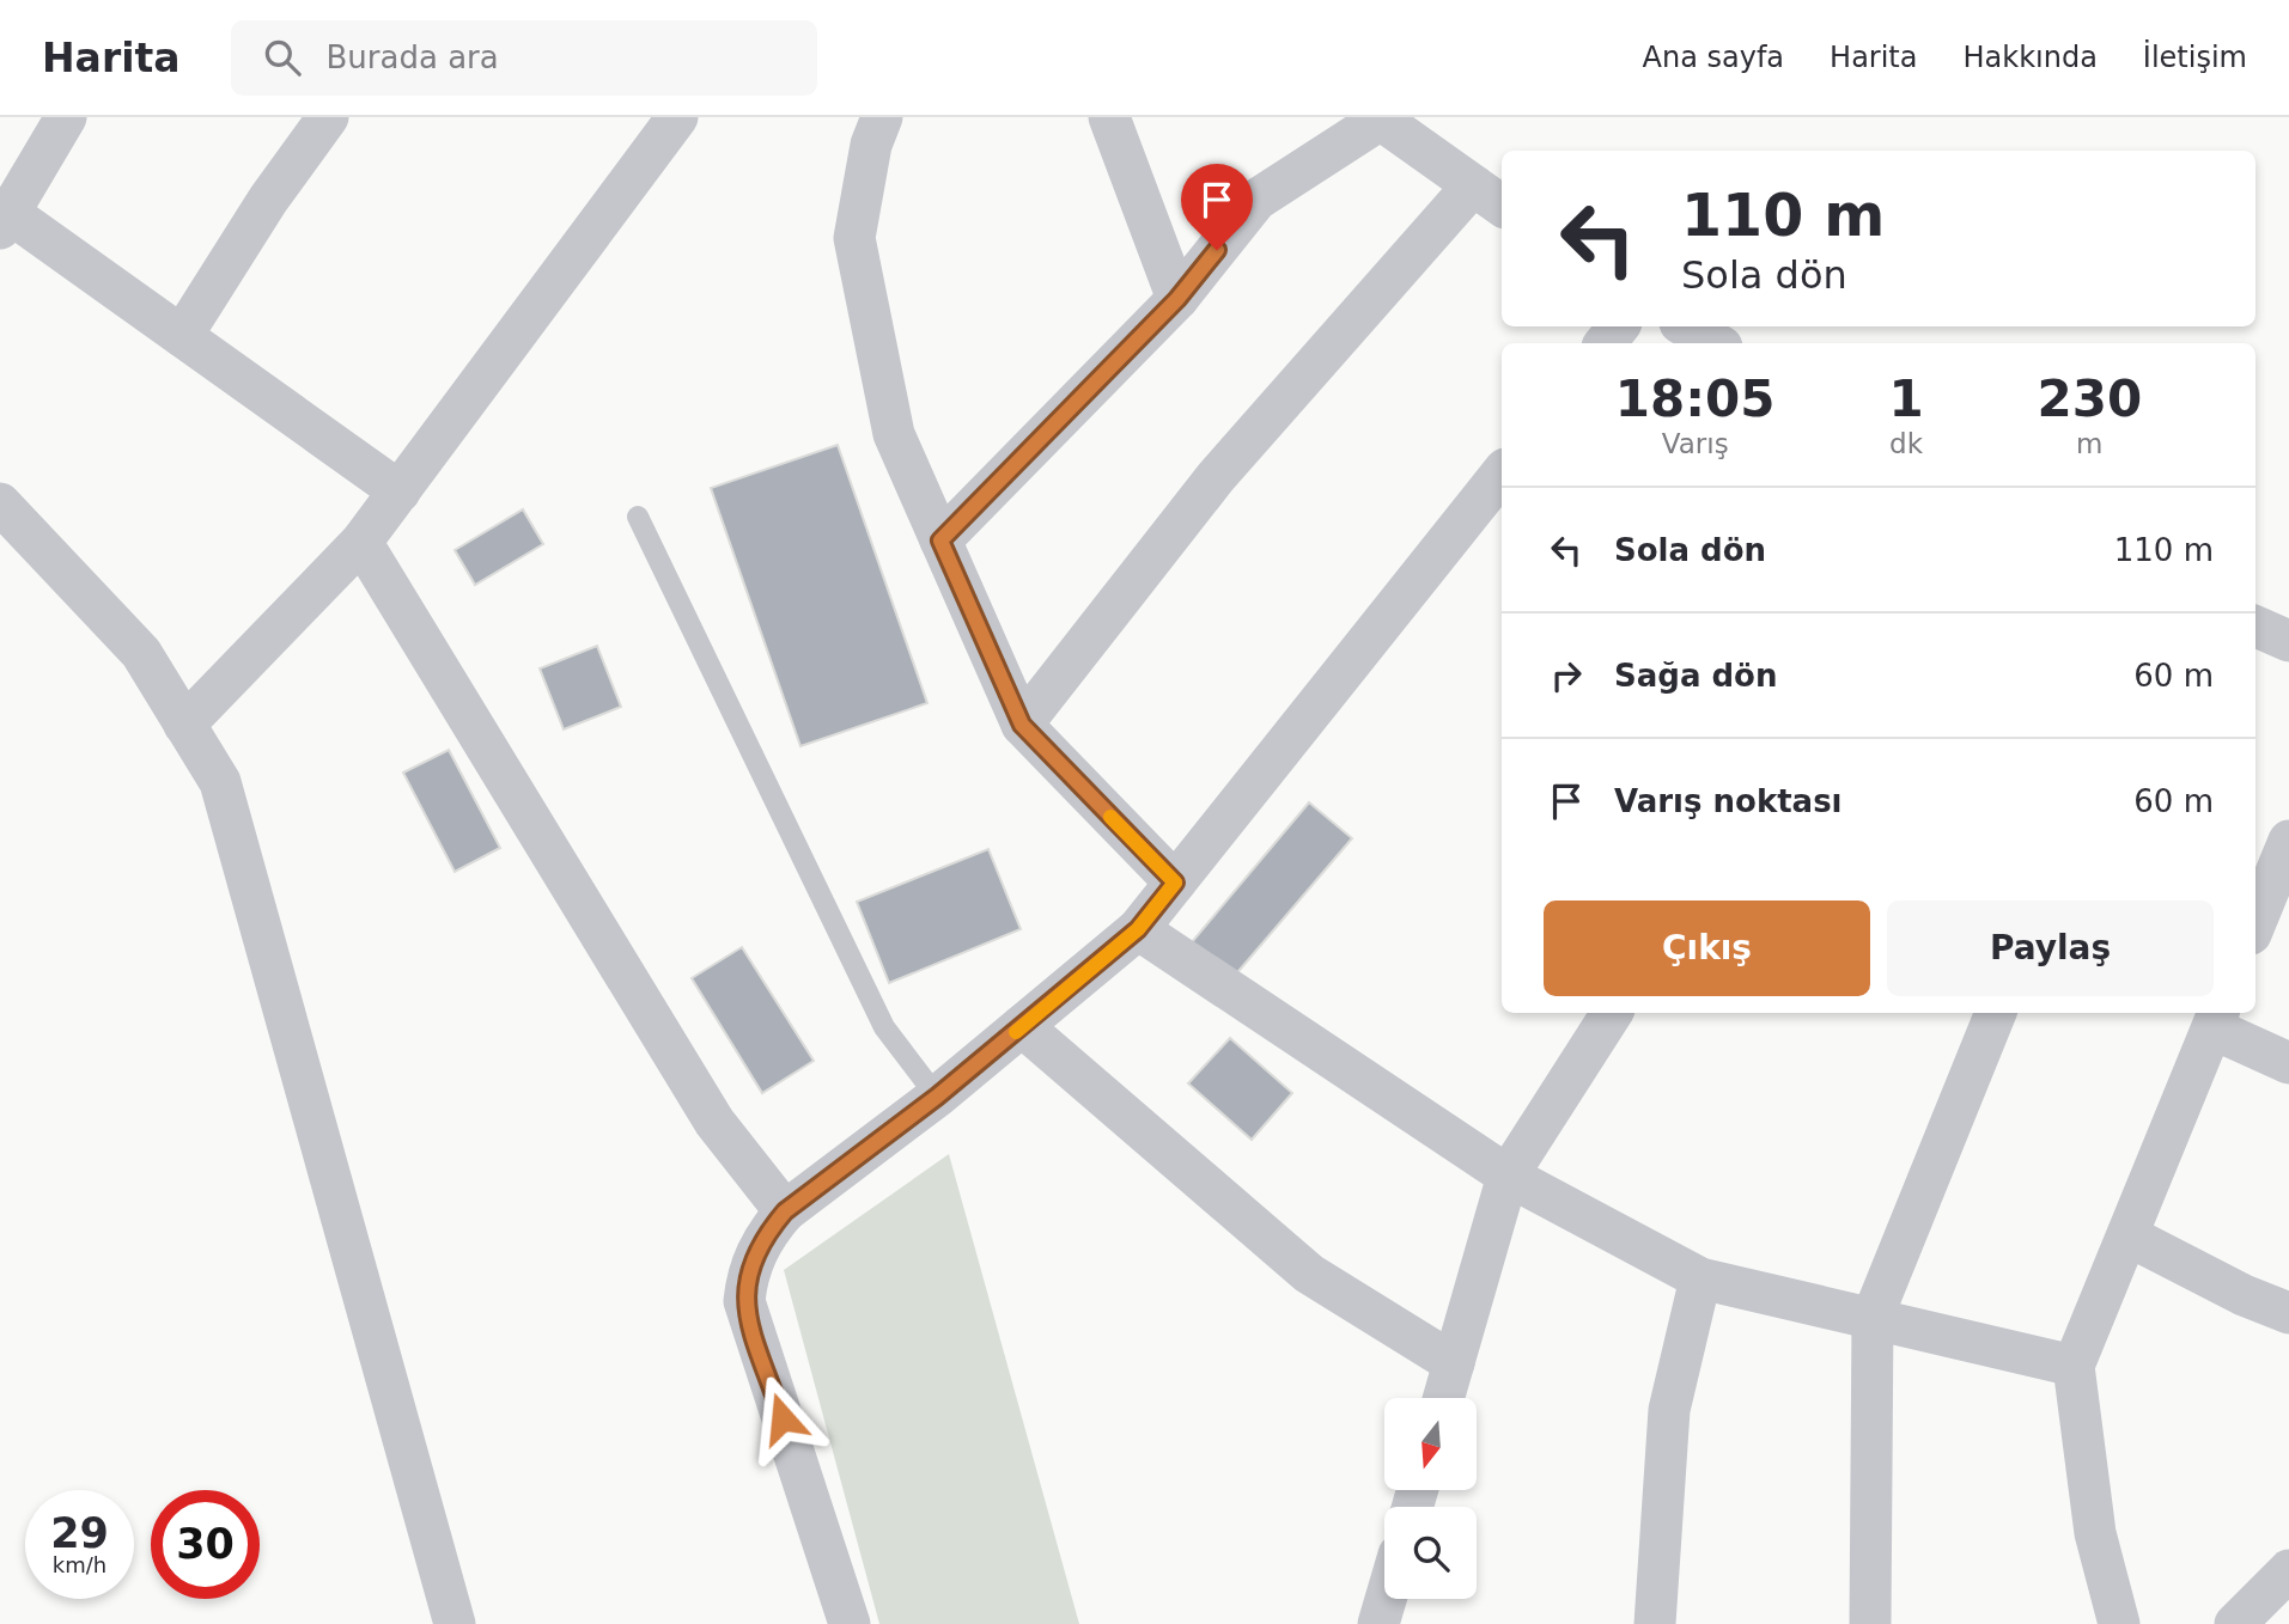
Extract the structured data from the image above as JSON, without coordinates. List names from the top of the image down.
{
  "north": "bottom",
  "page": {
    "header": "Harita",
    "search": "Burada ara",
    "nav": [
      "Ana sayfa",
      "Harita",
      "Hakkında",
      "İletişim"
    ],
    "turn": ["110 m", "Sola dön"],
    "eta": [
      "18:05",
      "Varış",
      "1",
      "dk",
      "230",
      "m"
    ],
    "list": [
      {
        "name": "Sola dön",
        "value": "110 m"
      },
      {
        "name": "Sağa dön",
        "value": "60 m"
      },
      {
        "name": "Varış noktası",
        "value": "60 m"
      }
    ],
    "buttons": ["Çıkış", "Paylaş"],
    "speed": "29 km/h",
    "limit": "30"
  }
}
